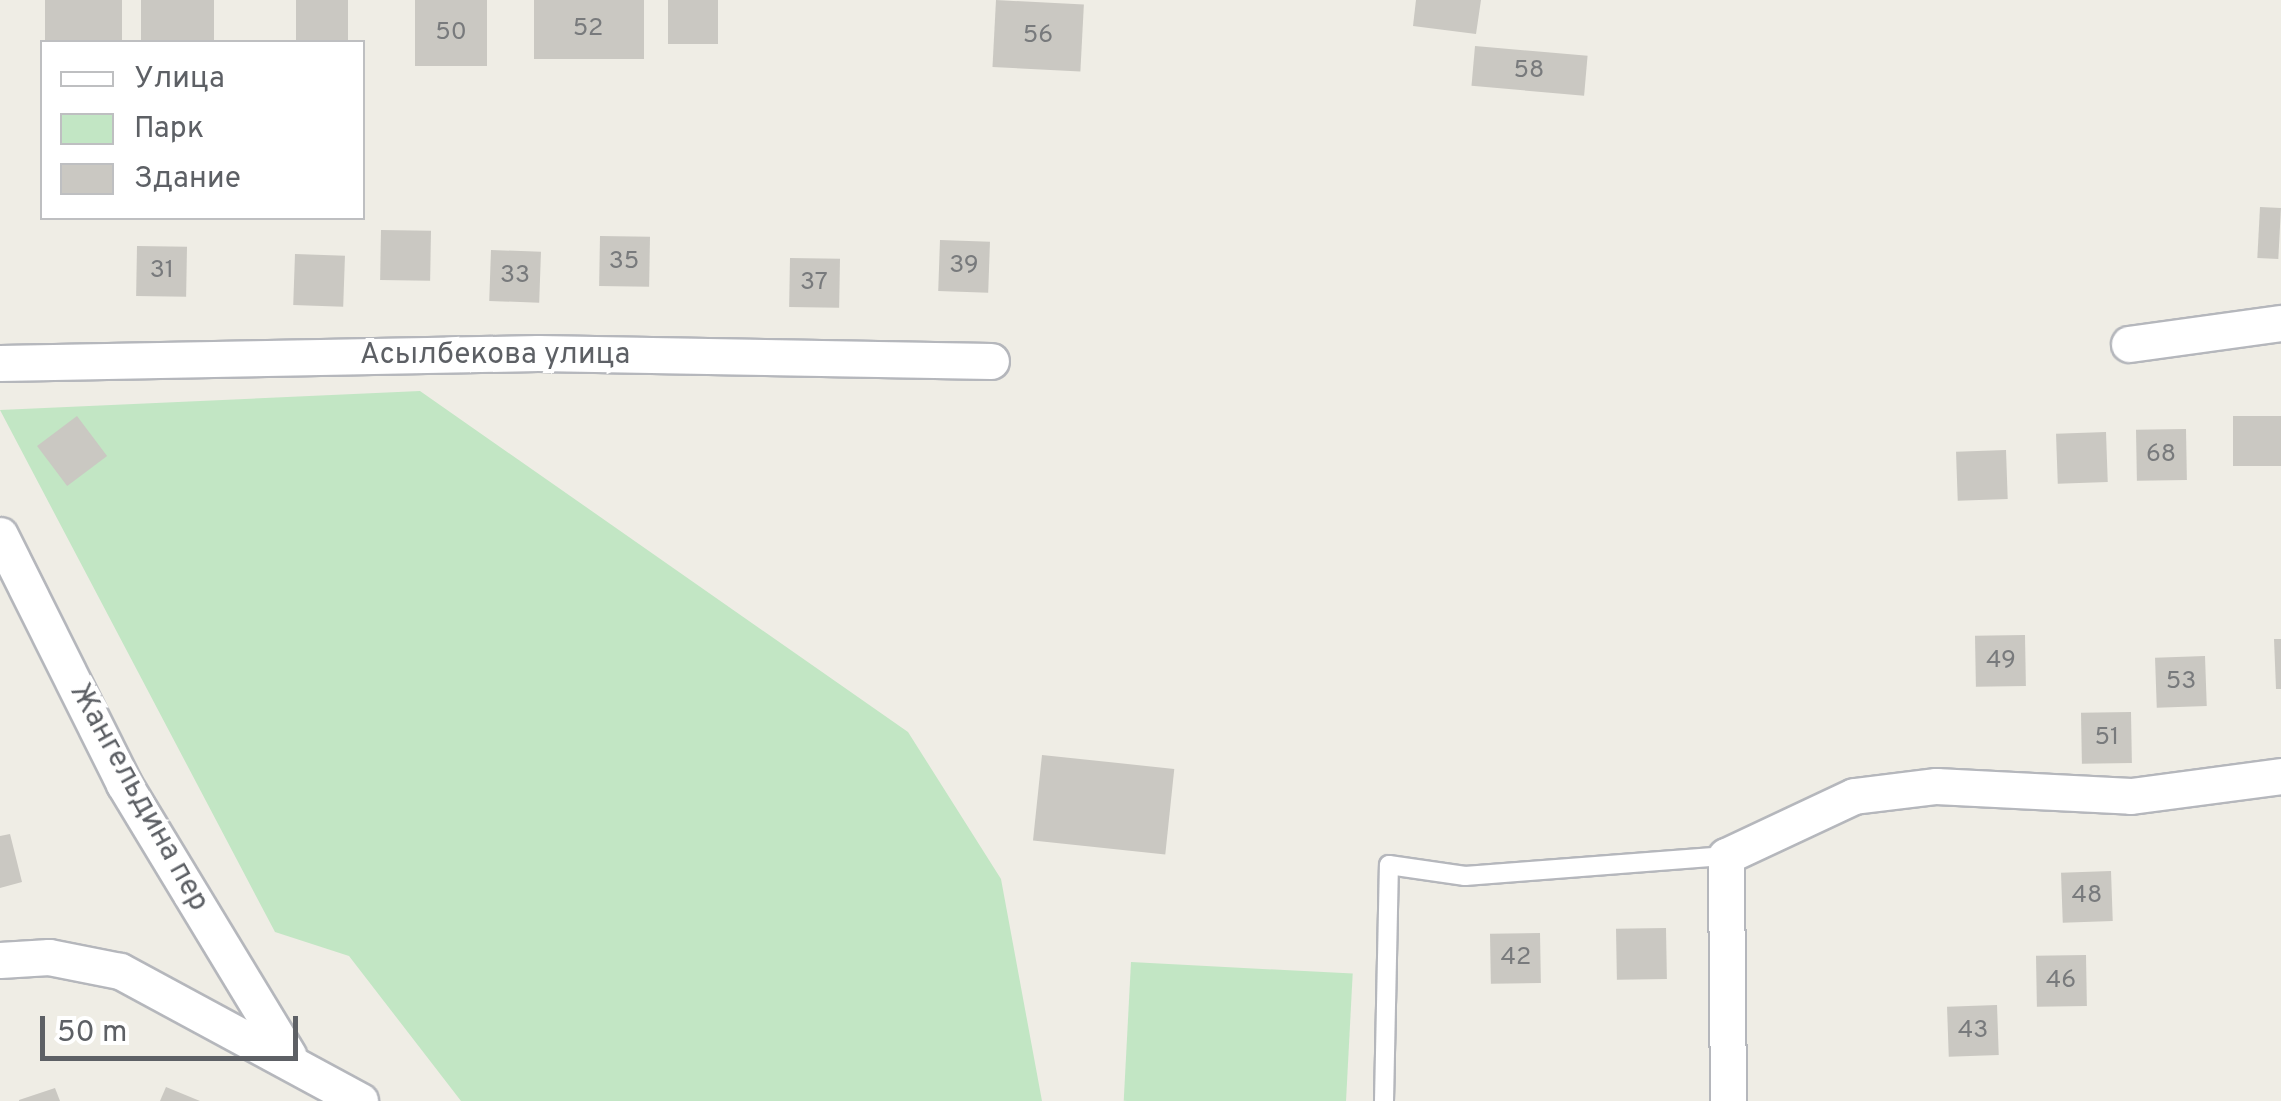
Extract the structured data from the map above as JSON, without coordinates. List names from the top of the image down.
{
  "streets": {
    "street": ["Асылбекова улица", "Жангельдина пер"]
  },
  "house_numbers": [
    "52",
    "50",
    "56",
    "58",
    "35",
    "39",
    "31",
    "33",
    "37",
    "68",
    "49",
    "53",
    "51",
    "48",
    "42",
    "46",
    "43"
  ],
  "legend": ["Улица", "Парк", "Здание"],
  "scale_bar": "50 m"
}
